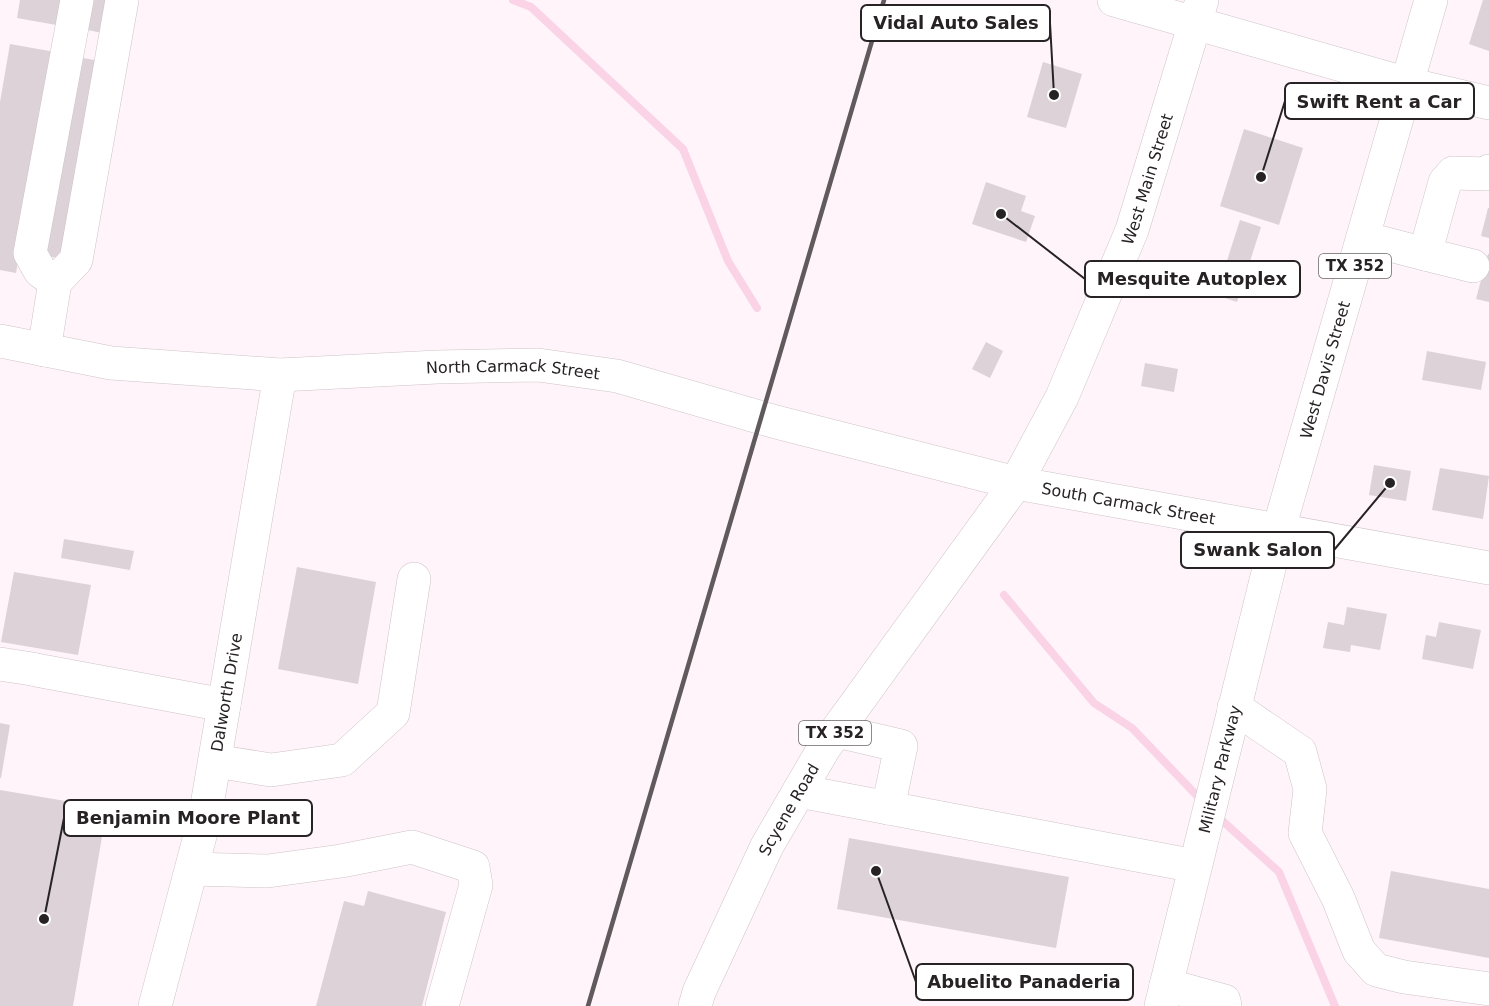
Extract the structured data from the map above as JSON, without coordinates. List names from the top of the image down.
{
  "streets": {
    "street": [
      "West Main Street",
      "TX 352",
      "West Davis Street",
      "North Carmack Street",
      "South Carmack Street",
      "Dalworth Drive",
      "Military Parkway",
      "Scyene Road"
    ]
  },
  "crossings": [
    ["West Main Street", "North Carmack Street"],
    ["West Main Street", "South Carmack Street"],
    ["West Main Street", "Scyene Road"],
    ["West Davis Street", "South Carmack Street"],
    ["West Davis Street", "Military Parkway"],
    ["North Carmack Street", "South Carmack Street"],
    ["North Carmack Street", "Dalworth Drive"],
    ["North Carmack Street", "Scyene Road"],
    ["South Carmack Street", "Military Parkway"],
    ["South Carmack Street", "Scyene Road"]
  ],
  "places": [
    "Vidal Auto Sales",
    "Swift Rent a Car",
    "Mesquite Autoplex",
    "Swank Salon",
    "Abuelito Panaderia",
    "Benjamin Moore Plant"
  ]
}
